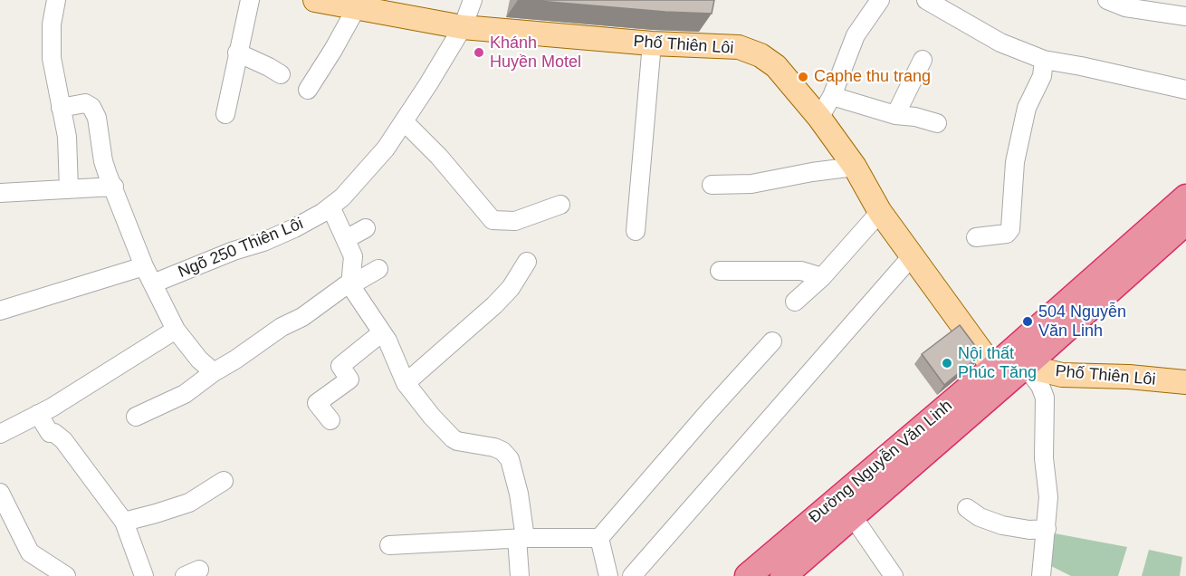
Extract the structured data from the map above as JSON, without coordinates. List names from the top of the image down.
{
  "streets": {
    "highway": ["Đường Nguyễn Văn Linh"],
    "main road": ["Phố Thiên Lôi"],
    "street": ["Ngõ 250 Thiên Lôi"]
  },
  "crossings": [
    ["Phố Thiên Lôi", "Ngõ 250 Thiên Lôi"],
    ["Phố Thiên Lôi", "Đường Nguyễn Văn Linh"]
  ],
  "places": [
    "Khánh Huyền Motel",
    "Caphe thu trang",
    "504 Nguyễn Văn Linh",
    "Nội thất Phúc Tăng"
  ]
}
